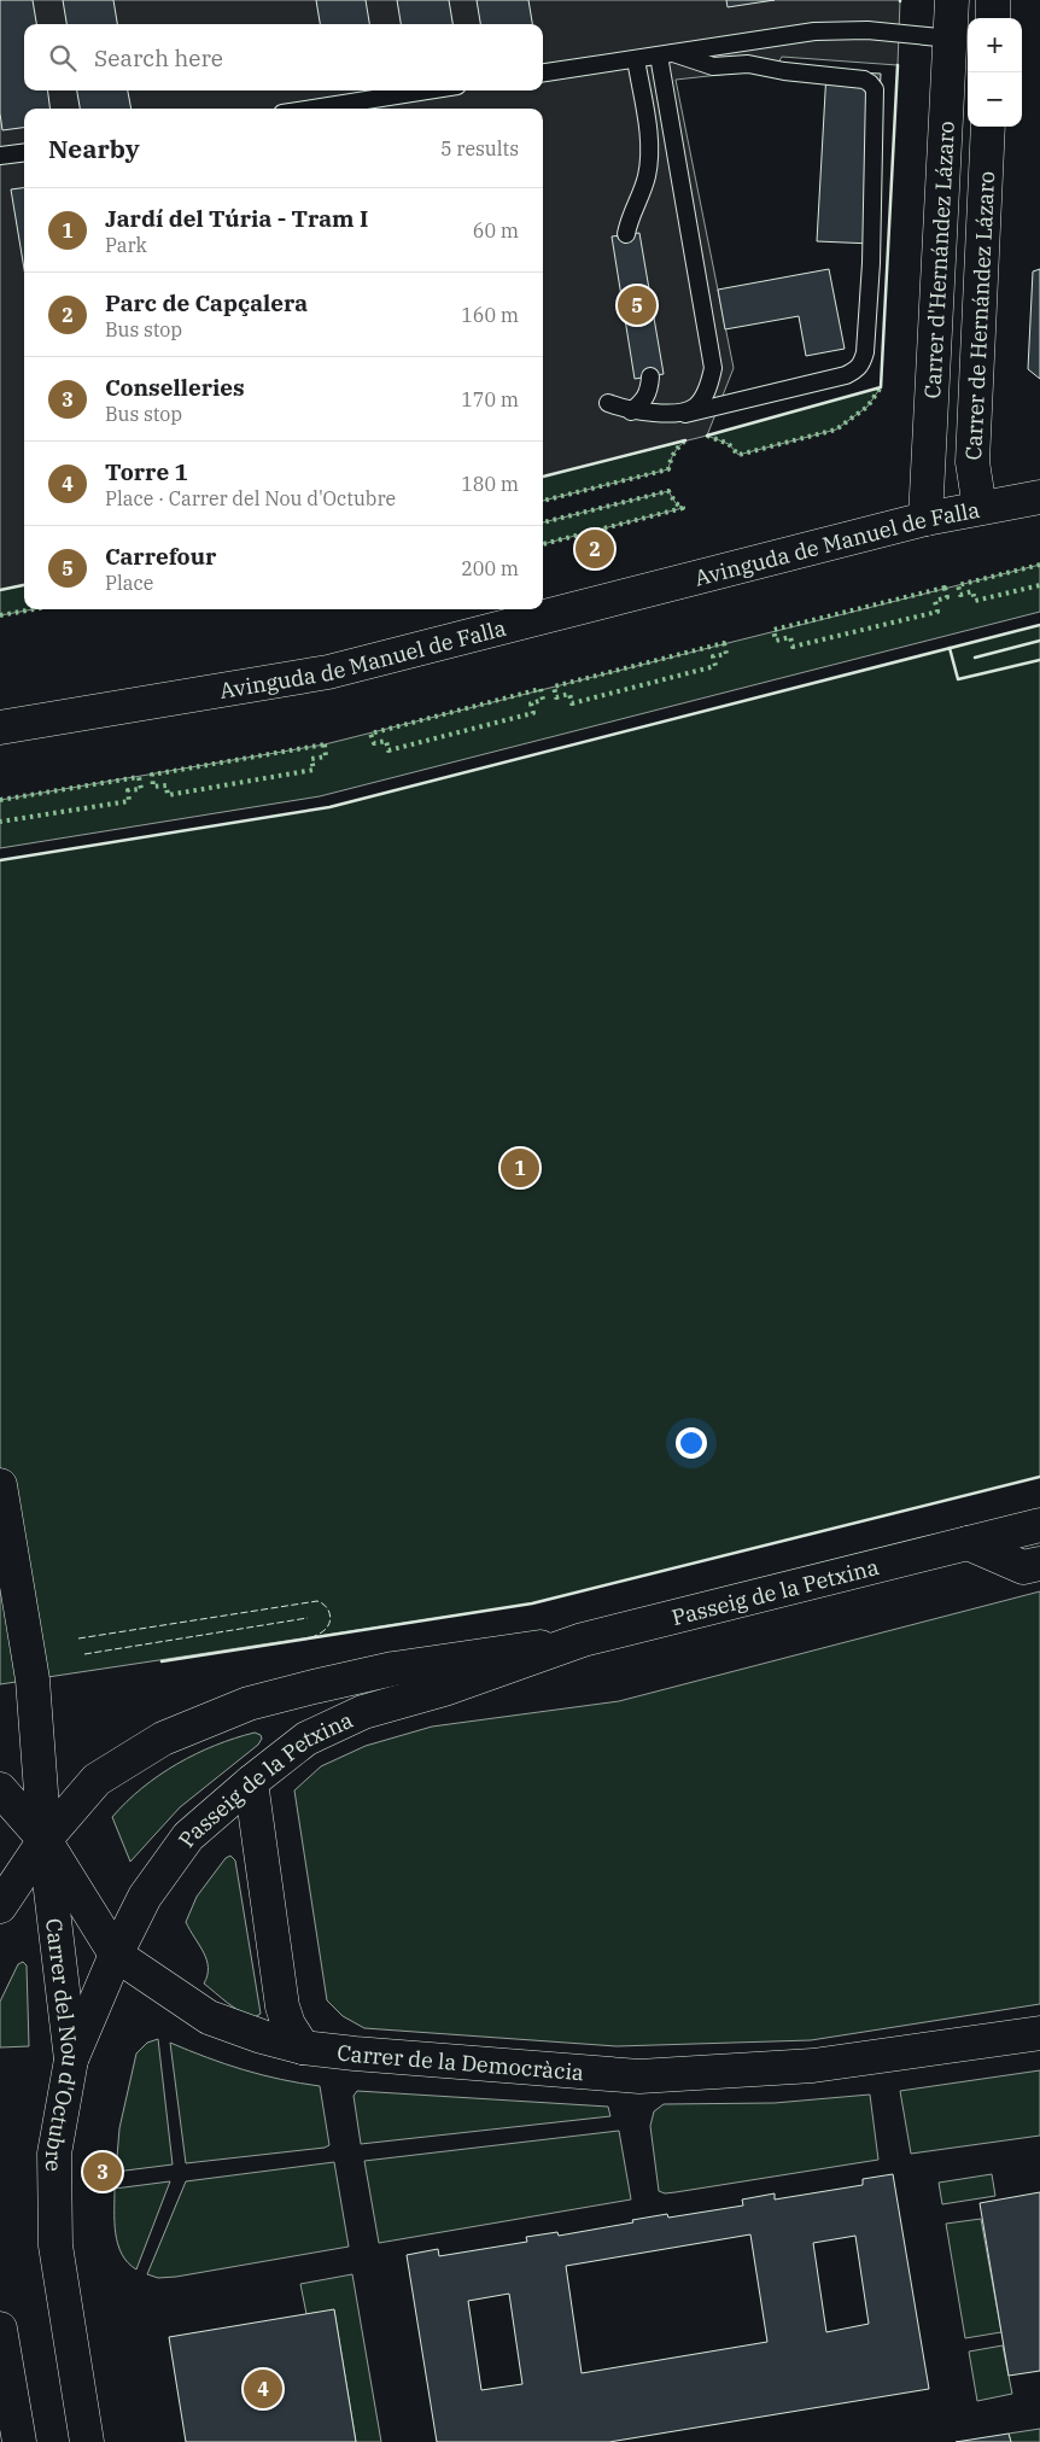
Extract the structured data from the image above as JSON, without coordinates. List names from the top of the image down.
{
  "streets": {
    "main road": [
      "Carrer d'Hernández Lázaro",
      "Carrer de Hernández Lázaro",
      "Avinguda de Manuel de Falla",
      "Passeig de la Petxina",
      "Carrer del Nou d'Octubre",
      "Carrer de la Democràcia"
    ]
  },
  "crossings": [
    ["Carrer d'Hernández Lázaro", "Avinguda de Manuel de Falla"],
    ["Carrer de Hernández Lázaro", "Avinguda de Manuel de Falla"],
    ["Passeig de la Petxina", "Carrer del Nou d'Octubre"],
    ["Passeig de la Petxina", "Carrer de la Democràcia"],
    ["Carrer del Nou d'Octubre", "Carrer de la Democràcia"]
  ],
  "page": {
    "map_buttons": ["+", "−"],
    "search": "Search here",
    "heading": ["Nearby", "5 results"],
    "list": [
      {
        "mark": "1",
        "name": "Jardí del Túria - Tram I",
        "note": "Park",
        "value": "60 m"
      },
      {
        "mark": "2",
        "name": "Parc de Capçalera",
        "note": "Bus stop",
        "value": "160 m"
      },
      {
        "mark": "3",
        "name": "Conselleries",
        "note": "Bus stop",
        "value": "170 m"
      },
      {
        "mark": "4",
        "name": "Torre 1",
        "note": "Place · Carrer del Nou d'Octubre",
        "value": "180 m"
      },
      {
        "mark": "5",
        "name": "Carrefour",
        "note": "Place",
        "value": "200 m"
      }
    ],
    "pins": [
      "5",
      "2",
      "1",
      "3",
      "4"
    ]
  }
}
